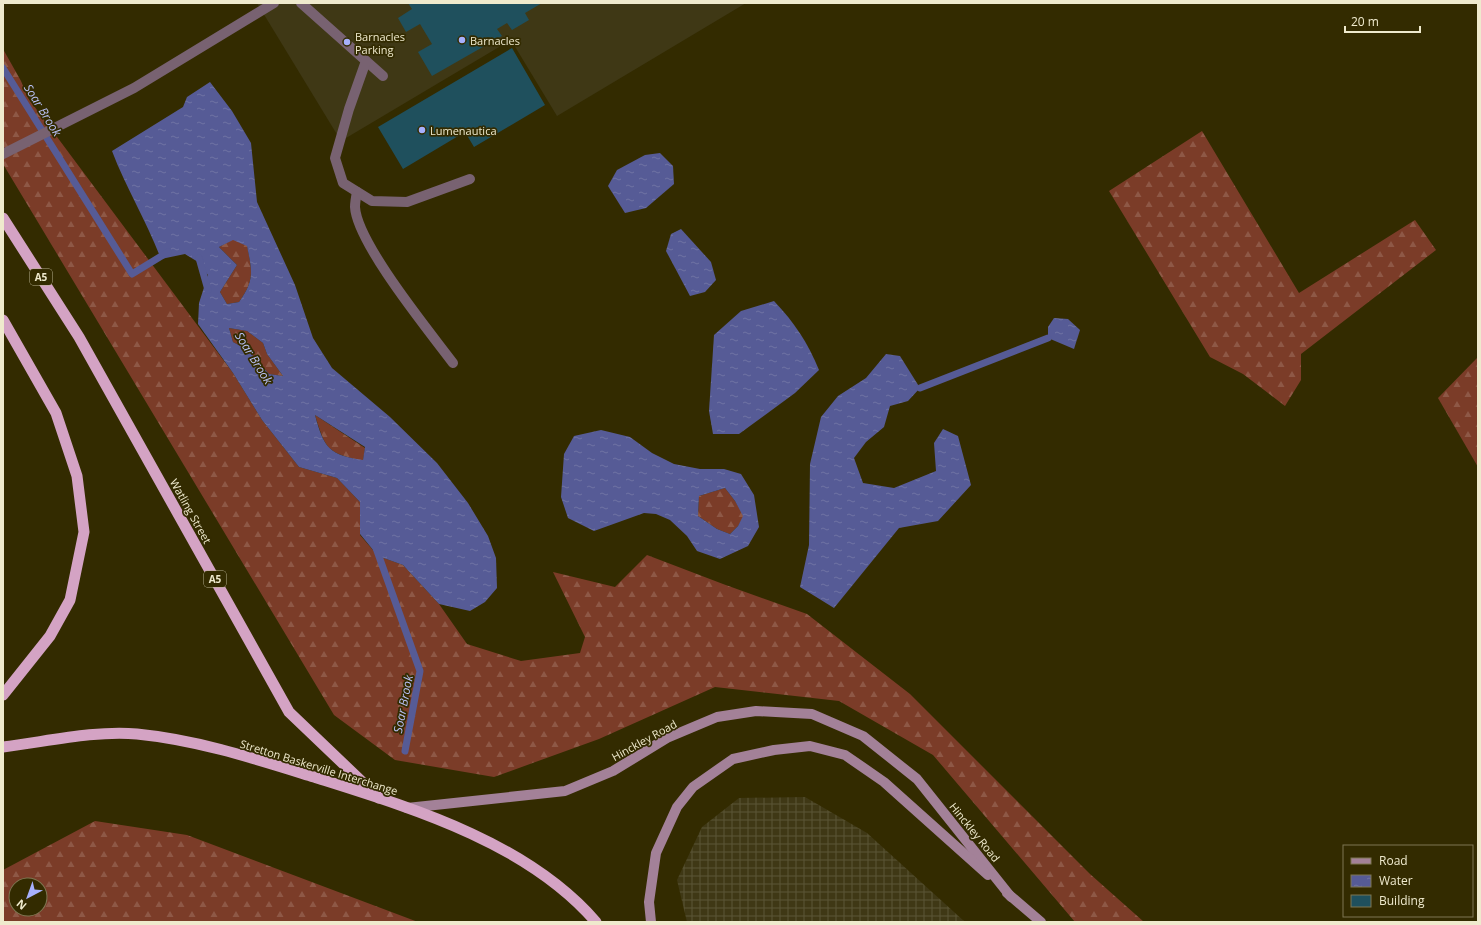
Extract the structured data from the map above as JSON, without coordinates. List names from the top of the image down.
{
  "streets": {
    "highway": ["A5", "Watling Street", "Stretton Baskerville Interchange"],
    "main road": ["Hinckley Road"]
  },
  "crossings": [
    ["Watling Street", "Stretton Baskerville Interchange"],
    ["Hinckley Road", "Stretton Baskerville Interchange"]
  ],
  "water": ["Soar Brook"],
  "places": ["Barnacles", "Barnacles Parking", "Lumenautica"],
  "legend": ["Road", "Water", "Building"],
  "scale_bar": "20 m",
  "north": "bottom left"
}
